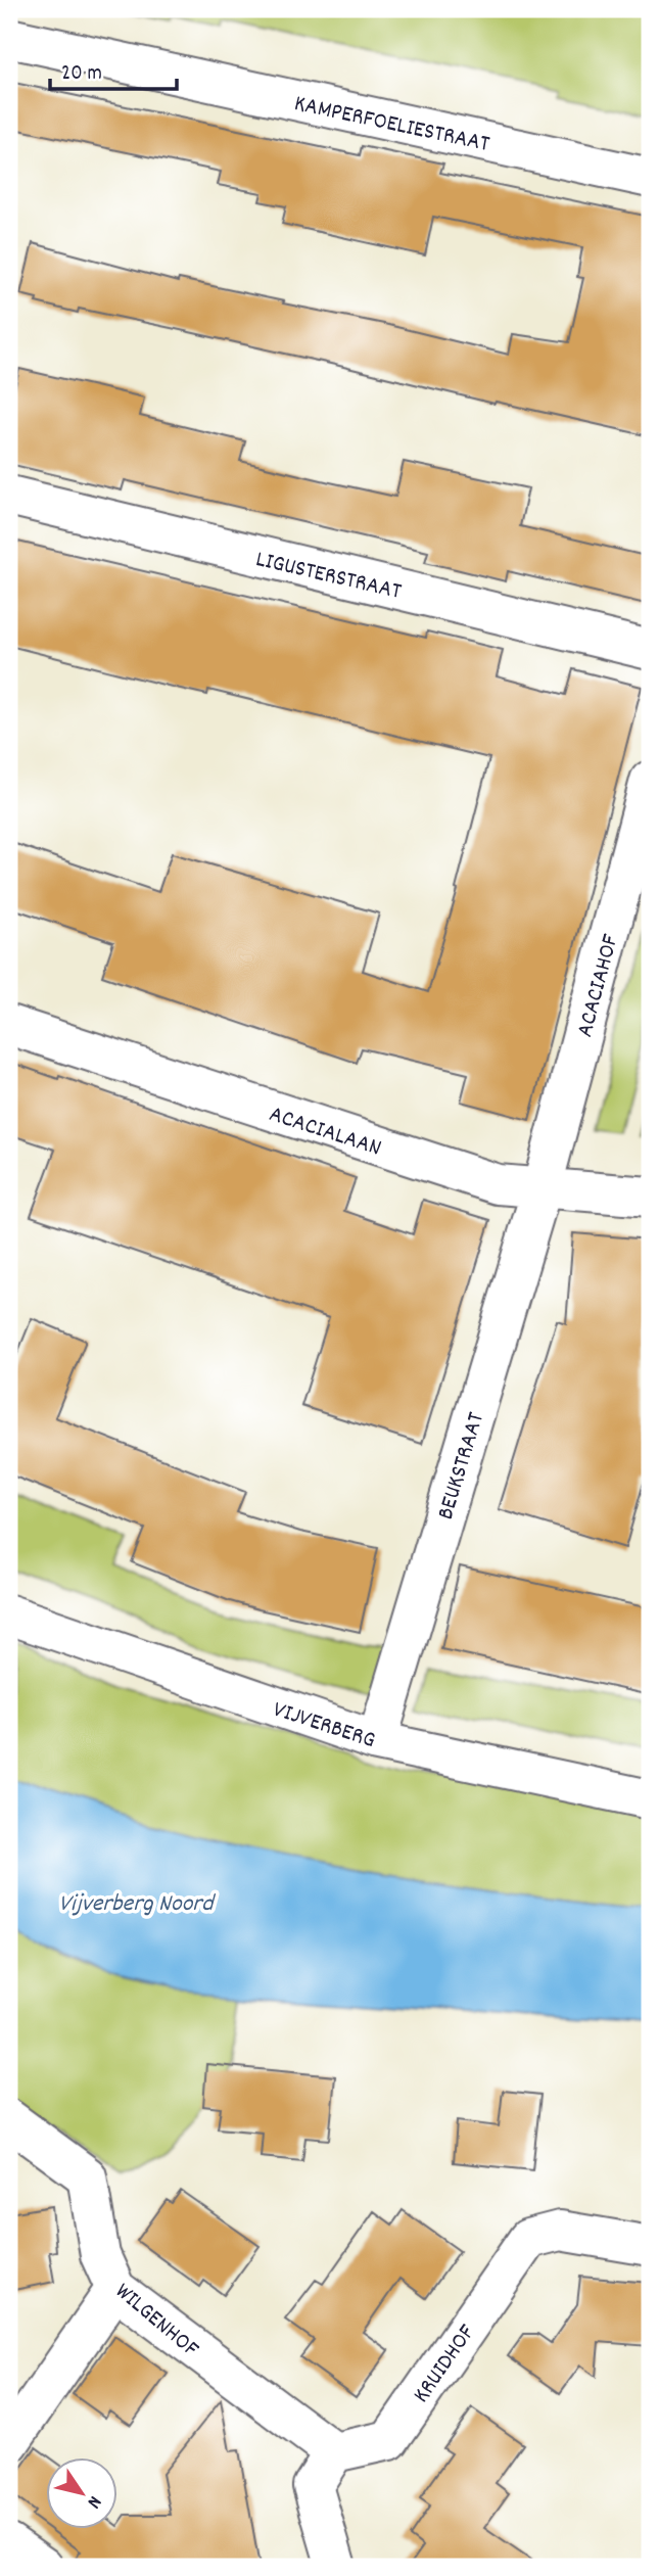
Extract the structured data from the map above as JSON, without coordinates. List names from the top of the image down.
{
  "streets": {
    "street": [
      "KAMPERFOELIESTRAAT",
      "LIGUSTERSTRAAT",
      "ACACIAHOF",
      "ACACIALAAN",
      "BEUKSTRAAT",
      "VIJVERBERG",
      "WILGENHOF",
      "KRUIDHOF"
    ]
  },
  "crossings": [
    ["ACACIAHOF", "ACACIALAAN"],
    ["ACACIAHOF", "BEUKSTRAAT"],
    ["ACACIALAAN", "BEUKSTRAAT"],
    ["BEUKSTRAAT", "VIJVERBERG"],
    ["WILGENHOF", "KRUIDHOF"]
  ],
  "water": ["Vijverberg Noord"],
  "scale_bar": "20 m",
  "north": "bottom right"
}
